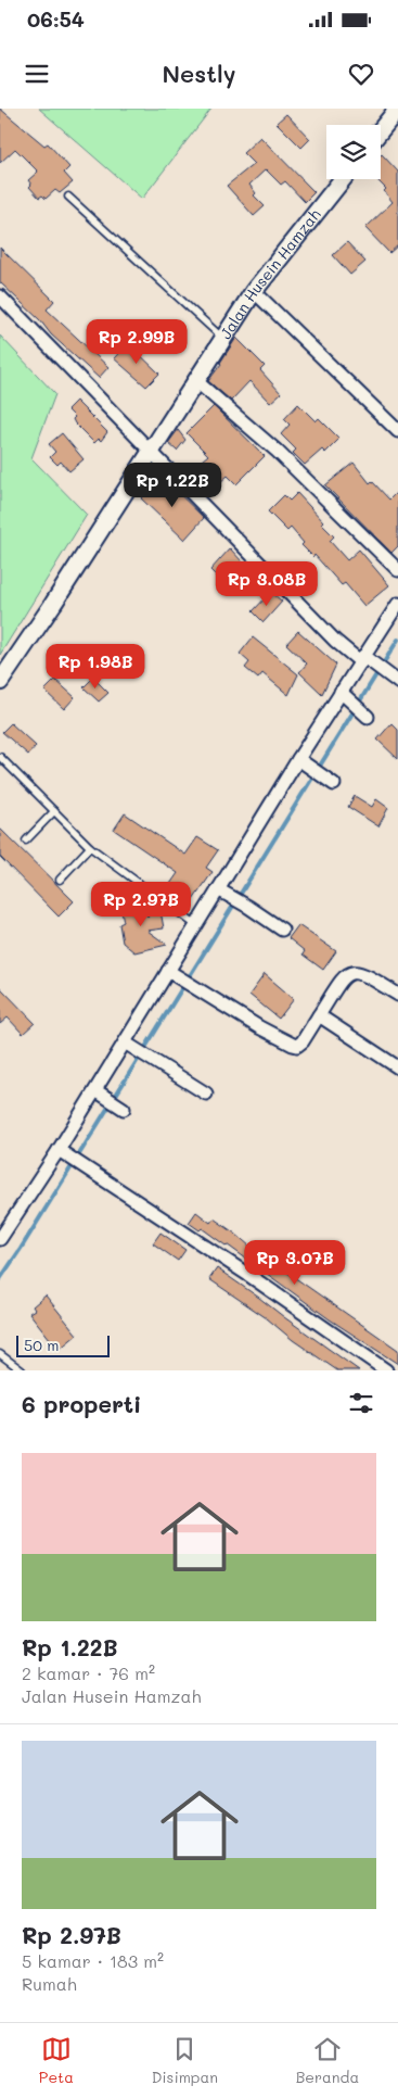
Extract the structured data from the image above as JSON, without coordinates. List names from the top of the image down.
{
  "streets": {
    "street": ["Jalan Husein Hamzah"]
  },
  "scale_bar": "50 m",
  "page": {
    "status": "06:54",
    "header": "Nestly",
    "price": [
      "Rp 2.99B",
      "Rp 1.22B",
      "Rp 3.08B",
      "Rp 1.98B",
      "Rp 2.97B",
      "Rp 3.07B"
    ],
    "scale": "50 m",
    "heading": "6 properti",
    "list": [
      {
        "name": "Rp 1.22B",
        "note": "2 kamar · 76 m² · Jalan Husein Hamzah"
      },
      {
        "name": "Rp 2.97B",
        "note": "5 kamar · 183 m² · Rumah"
      }
    ],
    "tabs": ["Peta", "Disimpan", "Beranda"]
  }
}
